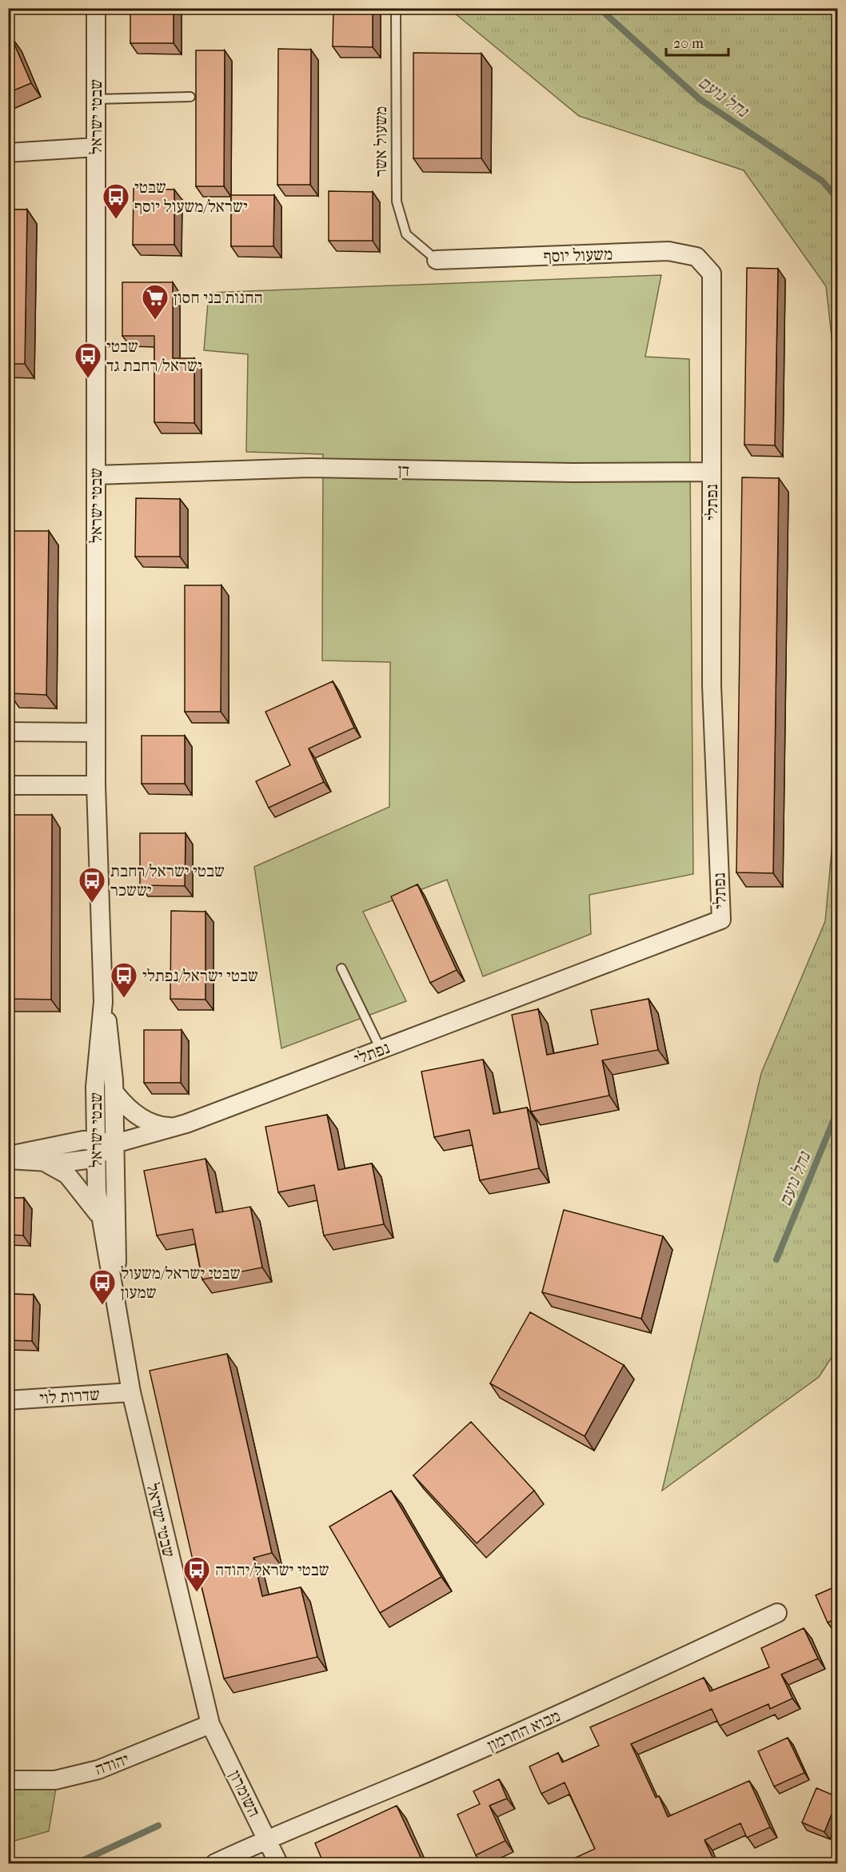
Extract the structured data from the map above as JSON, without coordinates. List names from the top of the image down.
{
  "streets": {
    "street": [
      "שבטי ישראל",
      "משעול יוסף",
      "דן",
      "נפתלי",
      "שדרות לוי",
      "מבוא החרמון",
      "יהודה",
      "השומרון"
    ],
    "lane": ["משעול אשר"]
  },
  "crossings": [
    ["שבטי ישראל", "דן"],
    ["שבטי ישראל", "נפתלי"],
    ["שבטי ישראל", "שדרות לוי"],
    ["שבטי ישראל", "יהודה"],
    ["שבטי ישראל", "השומרון"],
    ["משעול אשר", "משעול יוסף"],
    ["משעול יוסף", "נפתלי"],
    ["דן", "נפתלי"],
    ["מבוא החרמון", "השומרון"],
    ["יהודה", "השומרון"]
  ],
  "water": ["נחל נועם"],
  "places": {
    "bus stop": [
      "שבטי ישראל/משעול יוסף",
      "שבטי ישראל/רחבת גד",
      "שבטי ישראל/רחבת יששכר",
      "שבטי ישראל/נפתלי",
      "שבטי ישראל/משעול שמעון",
      "שבטי ישראל/יהודה"
    ],
    "supermarket": ["החנות בני חסון"]
  },
  "scale_bar": "20 m"
}
